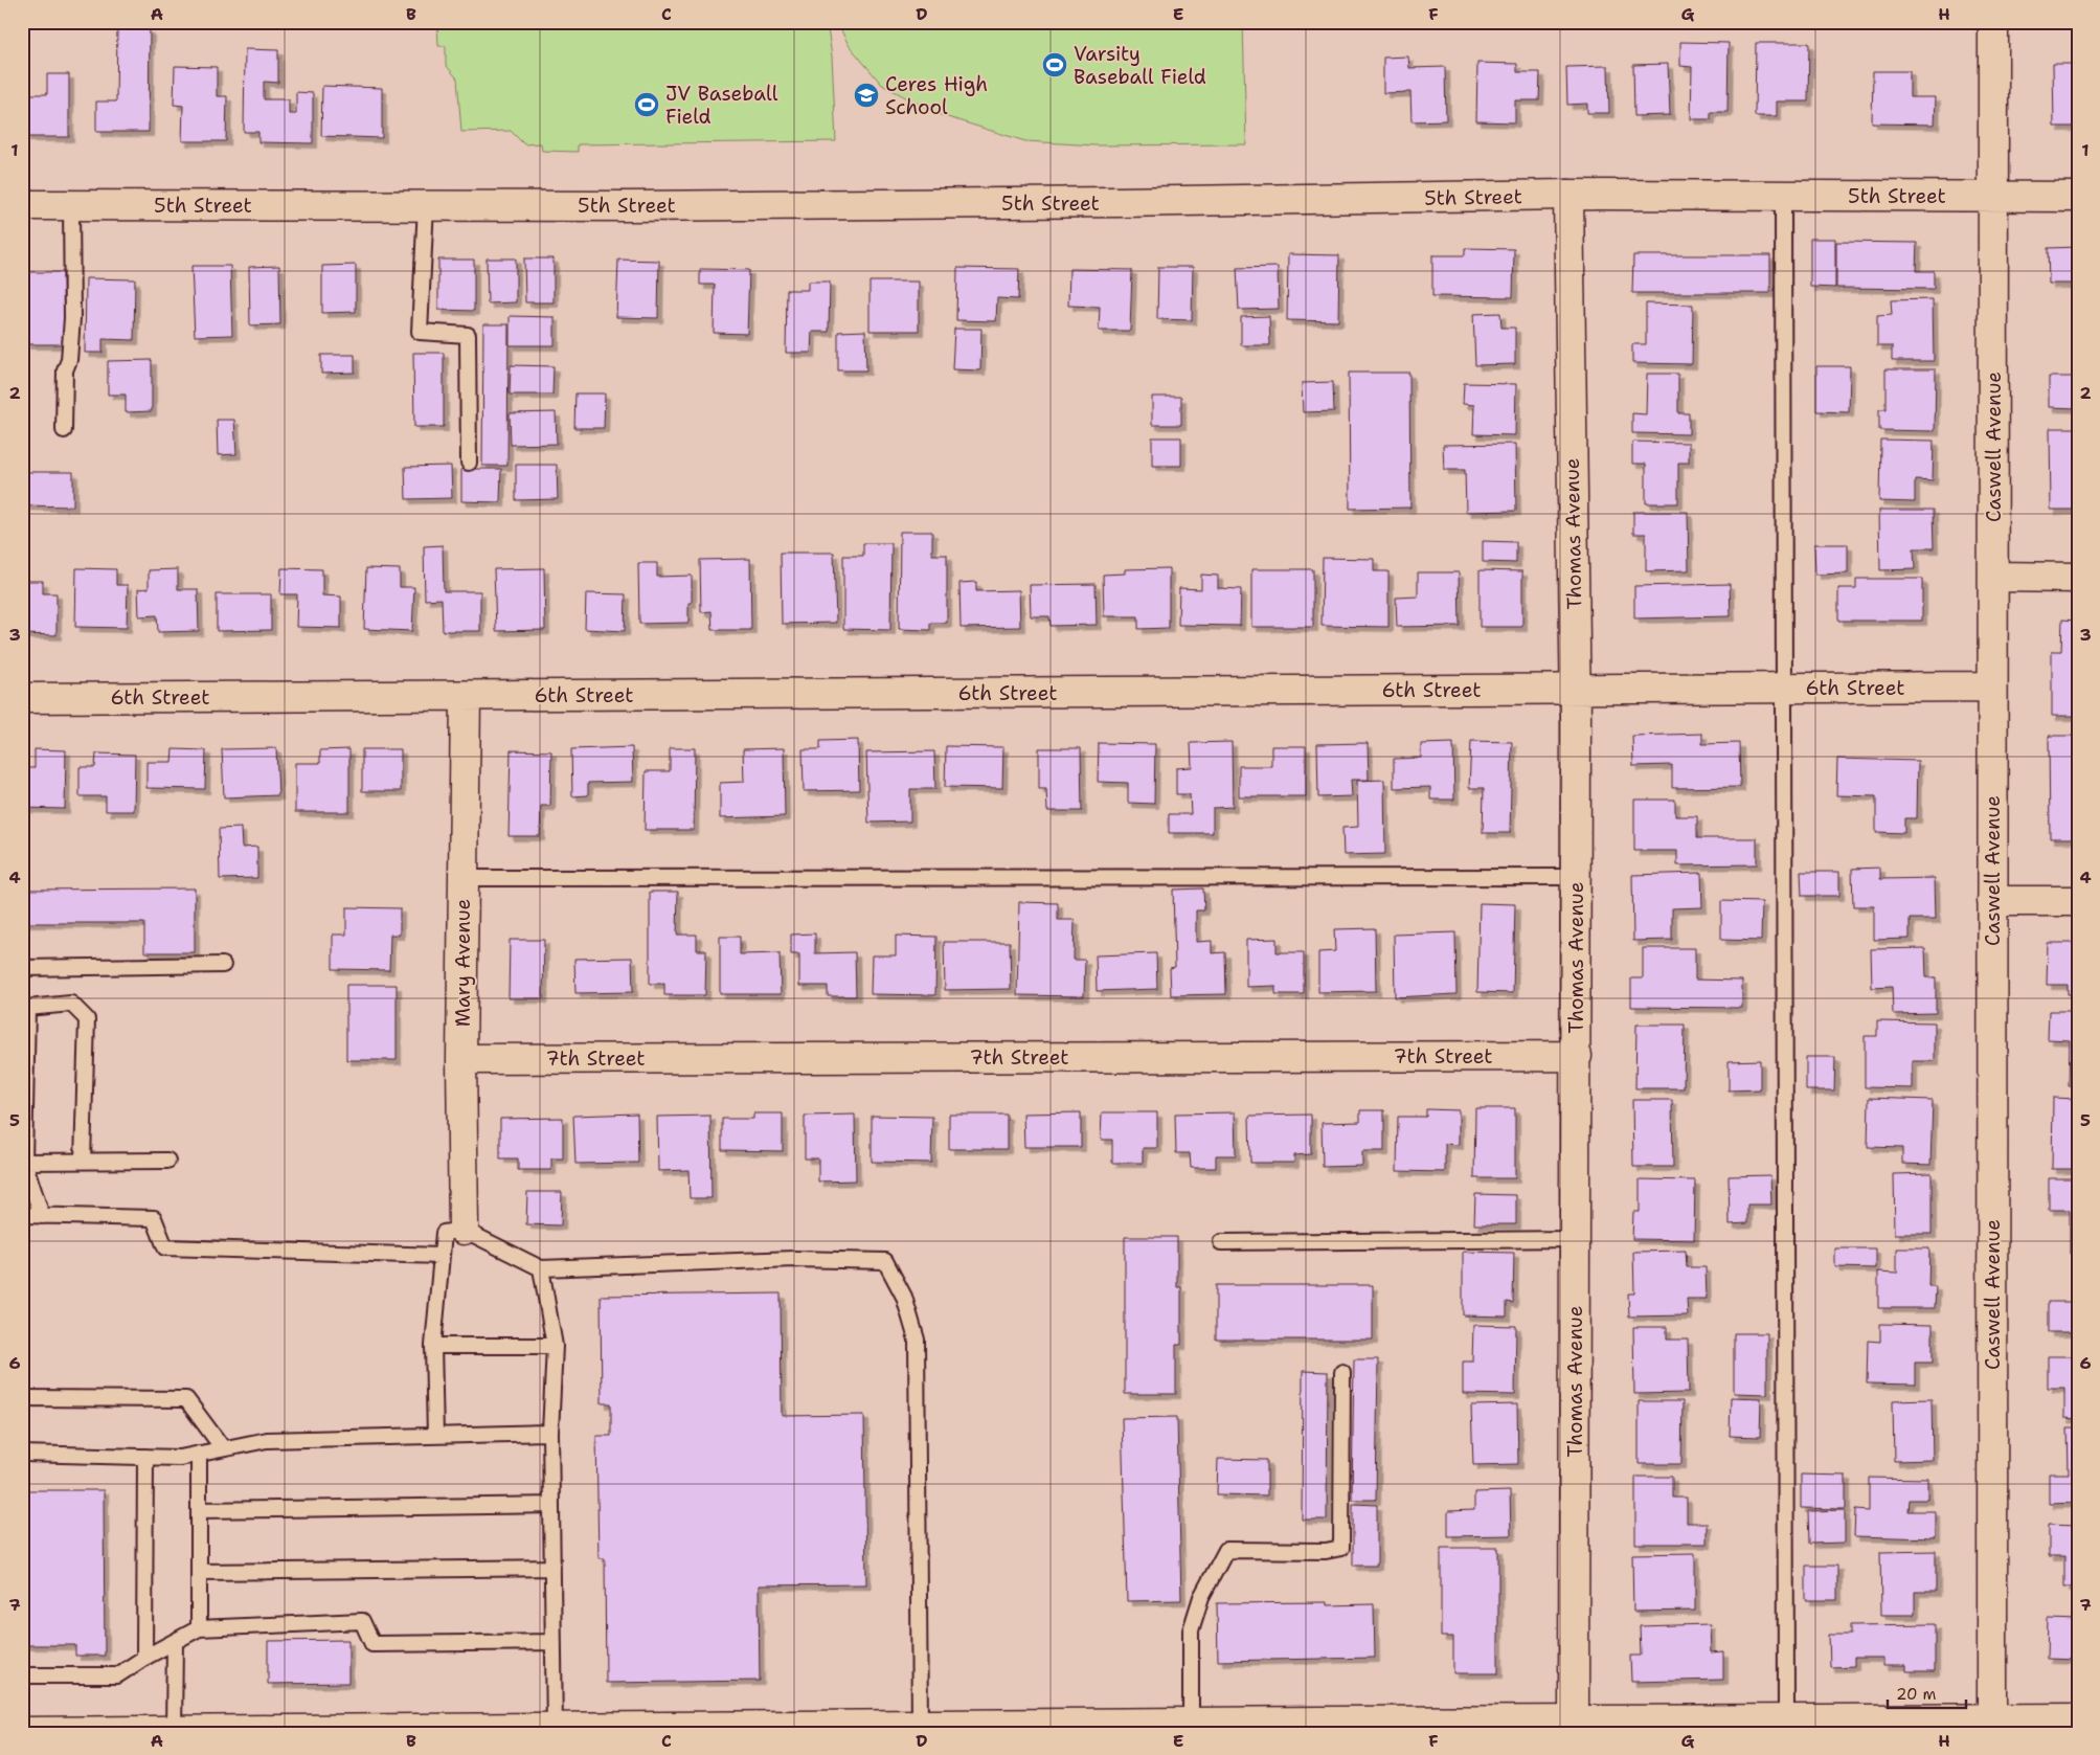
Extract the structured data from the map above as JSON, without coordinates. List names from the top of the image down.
{
  "streets": {
    "street": [
      "5th Street",
      "Caswell Avenue",
      "Thomas Avenue",
      "6th Street",
      "Mary Avenue",
      "7th Street"
    ]
  },
  "crossings": [
    ["5th Street", "Caswell Avenue"],
    ["5th Street", "Thomas Avenue"],
    ["Caswell Avenue", "6th Street"],
    ["Thomas Avenue", "6th Street"],
    ["Thomas Avenue", "7th Street"],
    ["6th Street", "Mary Avenue"],
    ["Mary Avenue", "7th Street"]
  ],
  "places": {
    "sports": ["Varsity Baseball Field", "JV Baseball Field"],
    "school or university": ["Ceres High School"]
  },
  "scale_bar": "20 m",
  "grid": {
    "columns": [
      "A",
      "B",
      "C",
      "D",
      "E",
      "F",
      "G",
      "H"
    ],
    "rows": [
      "1",
      "2",
      "3",
      "4",
      "5",
      "6",
      "7"
    ]
  }
}
